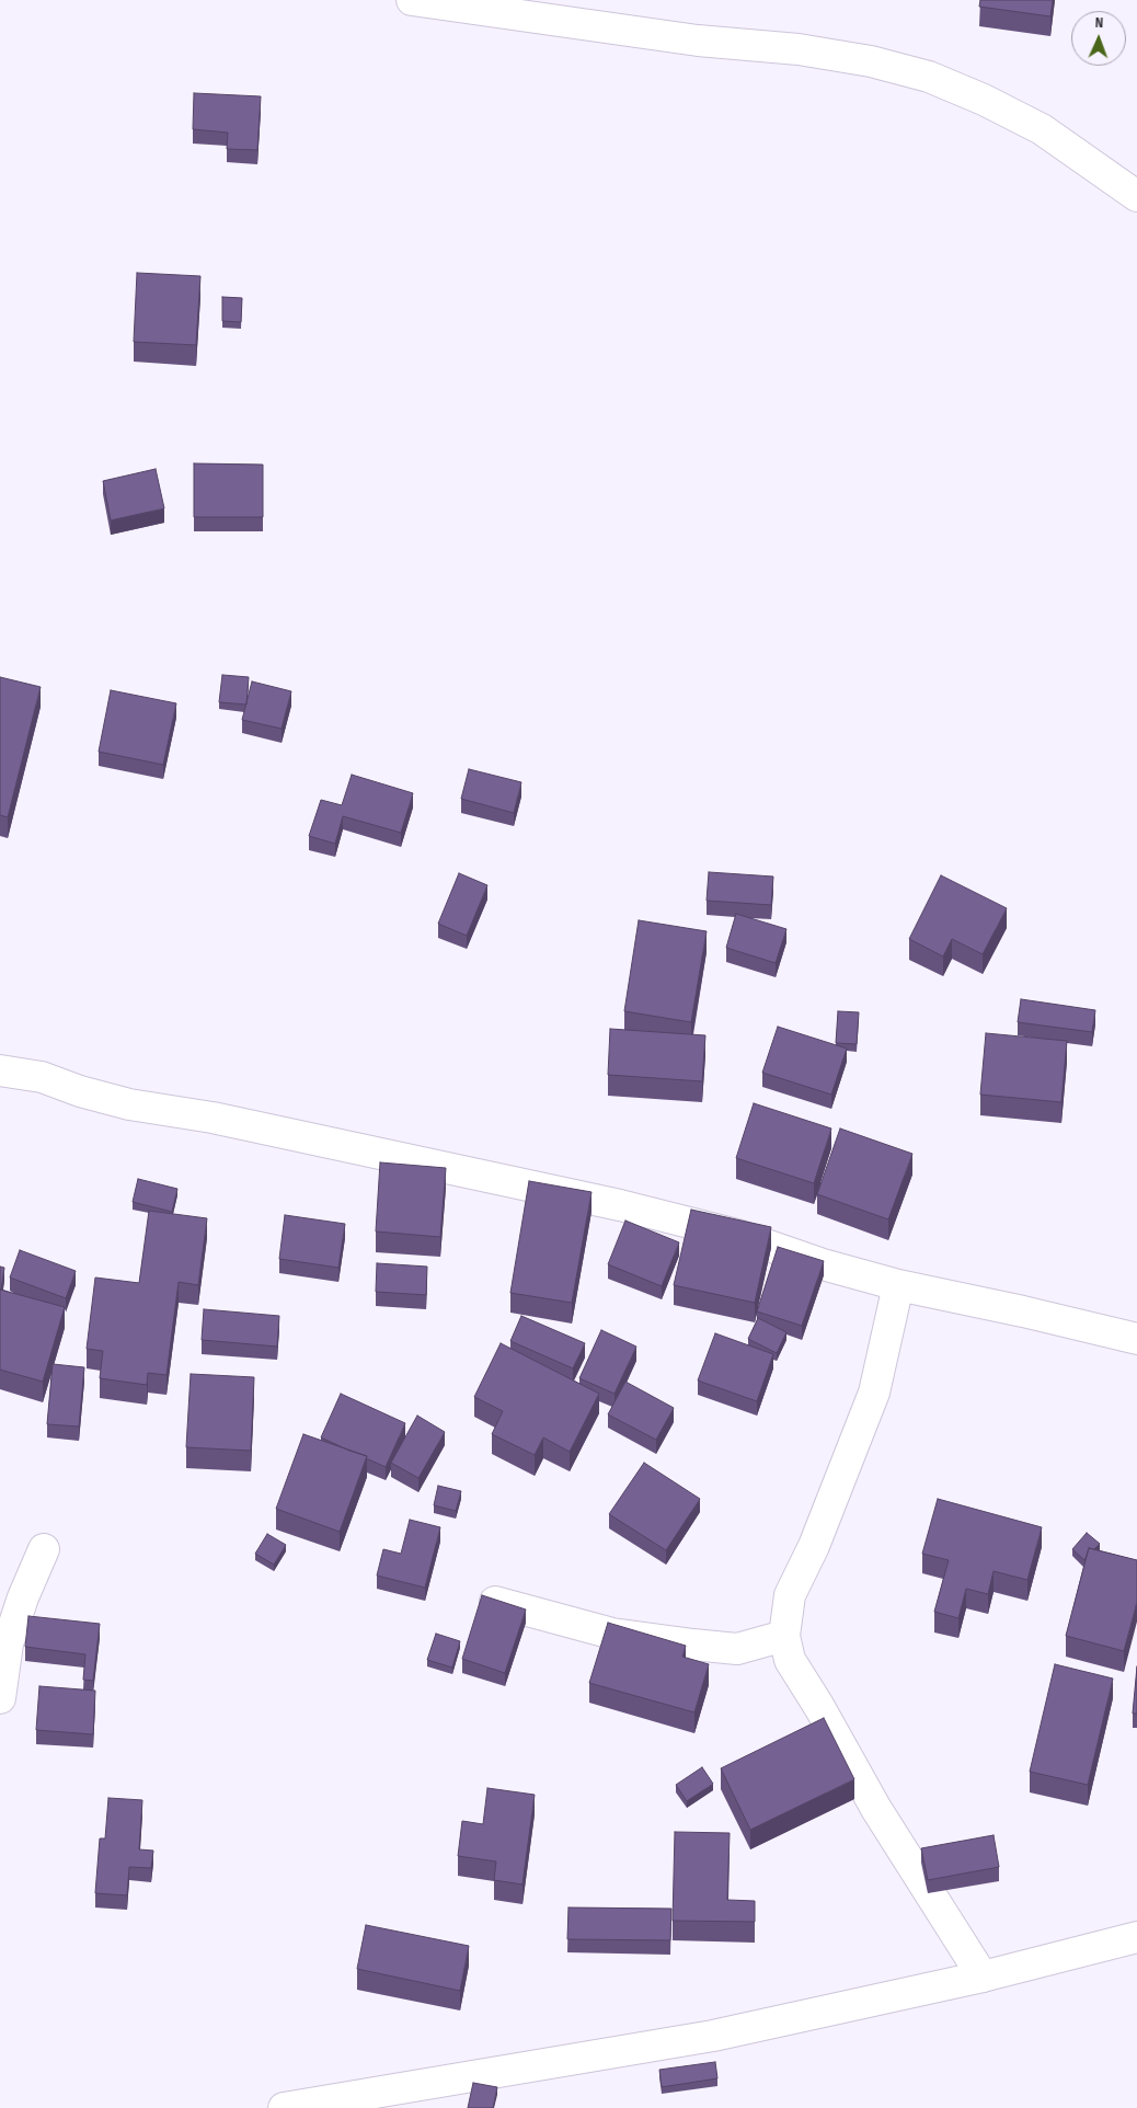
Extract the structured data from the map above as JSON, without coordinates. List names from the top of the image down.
{
  "north": "top"
}
